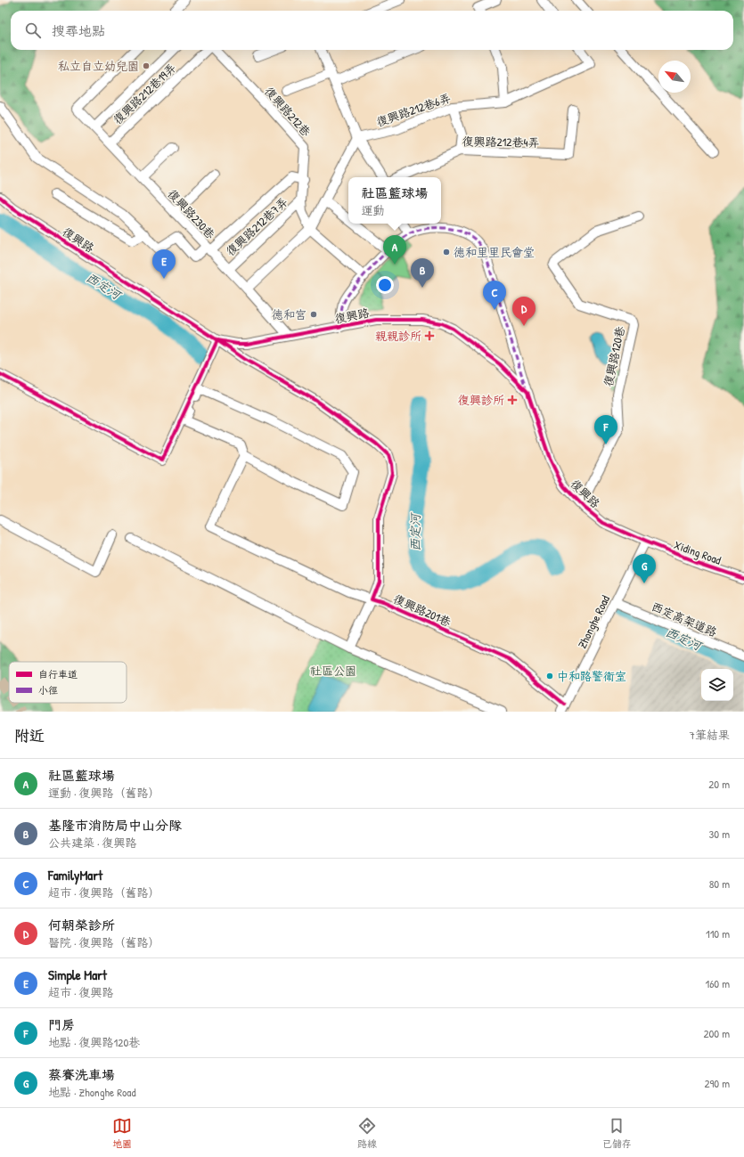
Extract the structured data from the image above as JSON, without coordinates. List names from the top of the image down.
{
  "streets": {
    "street": [
      "復興路212巷19弄",
      "復興路212巷6弄",
      "復興路212巷",
      "復興路212巷4弄",
      "復興路230巷",
      "復興路212巷7弄",
      "復興路",
      "復興路120巷",
      "Xiding Road",
      "復興路201巷",
      "西定高架道路",
      "Zhonghe Road"
    ]
  },
  "crossings": [
    ["復興路212巷19弄", "復興路230巷"],
    ["復興路212巷", "復興路212巷7弄"],
    ["復興路230巷", "復興路212巷7弄"],
    ["復興路230巷", "復興路"],
    ["復興路", "復興路120巷"],
    ["復興路", "Xiding Road"],
    ["復興路", "Zhonghe Road"],
    ["Xiding Road", "Zhonghe Road"],
    ["復興路201巷", "Zhonghe Road"],
    ["西定高架道路", "Zhonghe Road"]
  ],
  "water": ["西定河"],
  "parks": ["社區公園"],
  "places": {
    "other": [
      "私立自立幼兒園",
      "德和里里民會堂",
      "德和宮",
      "中和路警衛室"
    ],
    "health": ["親親診所", "復興診所"]
  },
  "legend": ["自行車道", "小徑"],
  "north": "top left",
  "page": {
    "search": "搜尋地點",
    "popup": ["社區籃球場", "運動"],
    "pins": [
      "A",
      "E",
      "B",
      "C",
      "D",
      "F",
      "G"
    ],
    "heading": ["附近", "7筆結果"],
    "list": [
      {
        "mark": "A",
        "name": "社區籃球場",
        "note": "運動 · 復興路（舊路）",
        "value": "20 m"
      },
      {
        "mark": "B",
        "name": "基隆市消防局中山分隊",
        "note": "公共建築 · 復興路",
        "value": "30 m"
      },
      {
        "mark": "C",
        "name": "FamilyMart",
        "note": "超市 · 復興路（舊路）",
        "value": "80 m"
      },
      {
        "mark": "D",
        "name": "何朝榮診所",
        "note": "醫院 · 復興路（舊路）",
        "value": "110 m"
      },
      {
        "mark": "E",
        "name": "Simple Mart",
        "note": "超市 · 復興路",
        "value": "160 m"
      },
      {
        "mark": "F",
        "name": "門房",
        "note": "地點 · 復興路120巷",
        "value": "200 m"
      },
      {
        "mark": "G",
        "name": "蔡賽洗車場",
        "note": "地點 · Zhonghe Road",
        "value": "290 m"
      }
    ],
    "nav": ["地圖", "路線", "已儲存"]
  }
}
